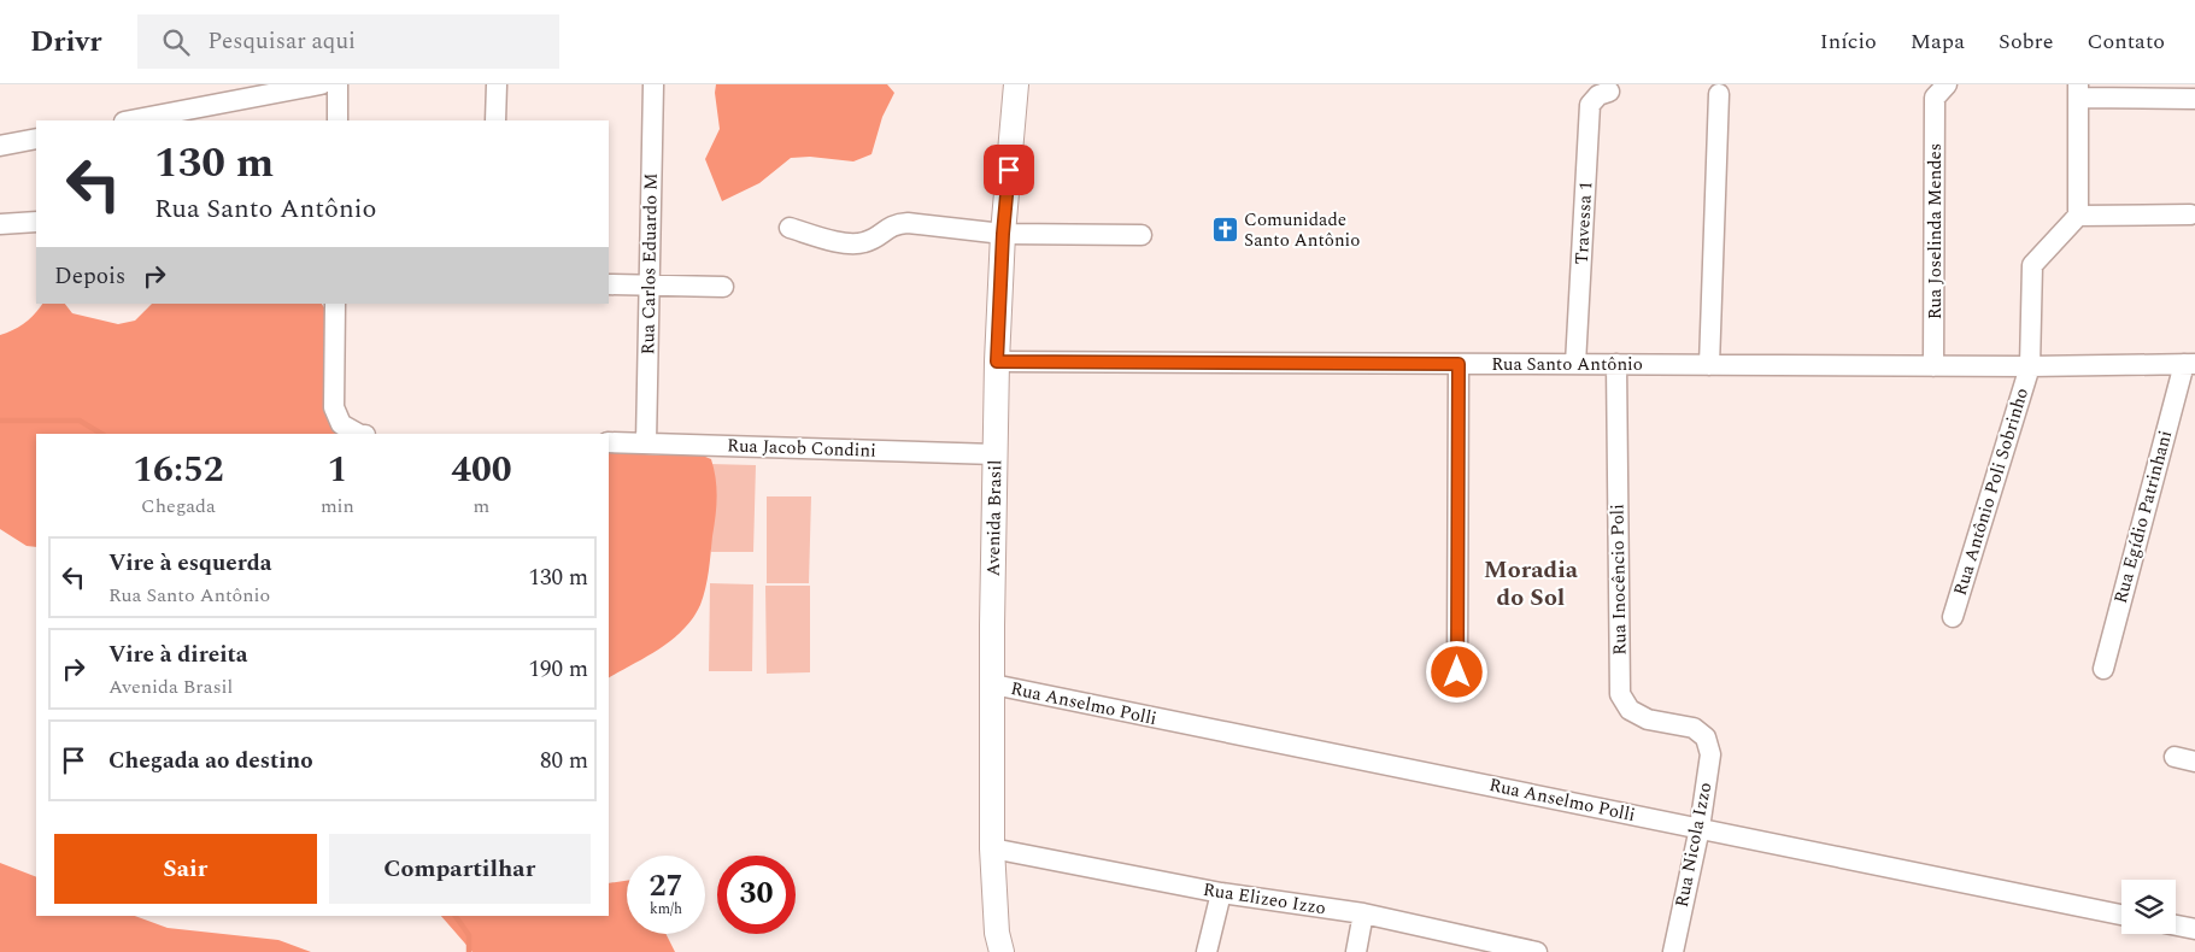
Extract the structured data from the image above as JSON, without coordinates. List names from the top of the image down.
{
  "streets": {
    "main road": ["Avenida Brasil"],
    "street": [
      "Travessa 1",
      "Rua Joselinda Mendes",
      "Rua Carlos Eduardo M",
      "Rua Santo Antônio",
      "Rua Jacob Condini",
      "Rua Antônio Poli Sobrinho",
      "Rua Egídio Patrinhani",
      "Rua Inocêncio Poli",
      "Rua Anselmo Polli",
      "Rua Nicola Izzo",
      "Rua Elizeo Izzo"
    ]
  },
  "crossings": [
    ["Travessa 1", "Rua Santo Antônio"],
    ["Rua Joselinda Mendes", "Rua Santo Antônio"],
    ["Rua Carlos Eduardo M", "Rua Jacob Condini"],
    ["Rua Santo Antônio", "Rua Antônio Poli Sobrinho"],
    ["Rua Santo Antônio", "Rua Egídio Patrinhani"],
    ["Rua Santo Antônio", "Avenida Brasil"],
    ["Rua Santo Antônio", "Rua Inocêncio Poli"],
    ["Rua Jacob Condini", "Avenida Brasil"],
    ["Avenida Brasil", "Rua Anselmo Polli"],
    ["Avenida Brasil", "Rua Elizeo Izzo"],
    ["Rua Inocêncio Poli", "Rua Nicola Izzo"],
    ["Rua Anselmo Polli", "Rua Nicola Izzo"]
  ],
  "districts": ["Moradia do Sol"],
  "places": {
    "church": ["Comunidade Santo Antônio"]
  },
  "page": {
    "header": "Drivr",
    "search": "Pesquisar aqui",
    "nav": [
      "Início",
      "Mapa",
      "Sobre",
      "Contato"
    ],
    "turn": ["130 m", "Rua Santo Antônio"],
    "then": "Depois",
    "eta": [
      "16:52",
      "Chegada",
      "1",
      "min",
      "400",
      "m"
    ],
    "list": [
      {
        "name": "Vire à esquerda",
        "note": "Rua Santo Antônio",
        "value": "130 m"
      },
      {
        "name": "Vire à direita",
        "note": "Avenida Brasil",
        "value": "190 m"
      },
      {
        "name": "Chegada ao destino",
        "value": "80 m"
      }
    ],
    "buttons": ["Sair", "Compartilhar"],
    "speed": "27 km/h",
    "limit": "30"
  }
}
